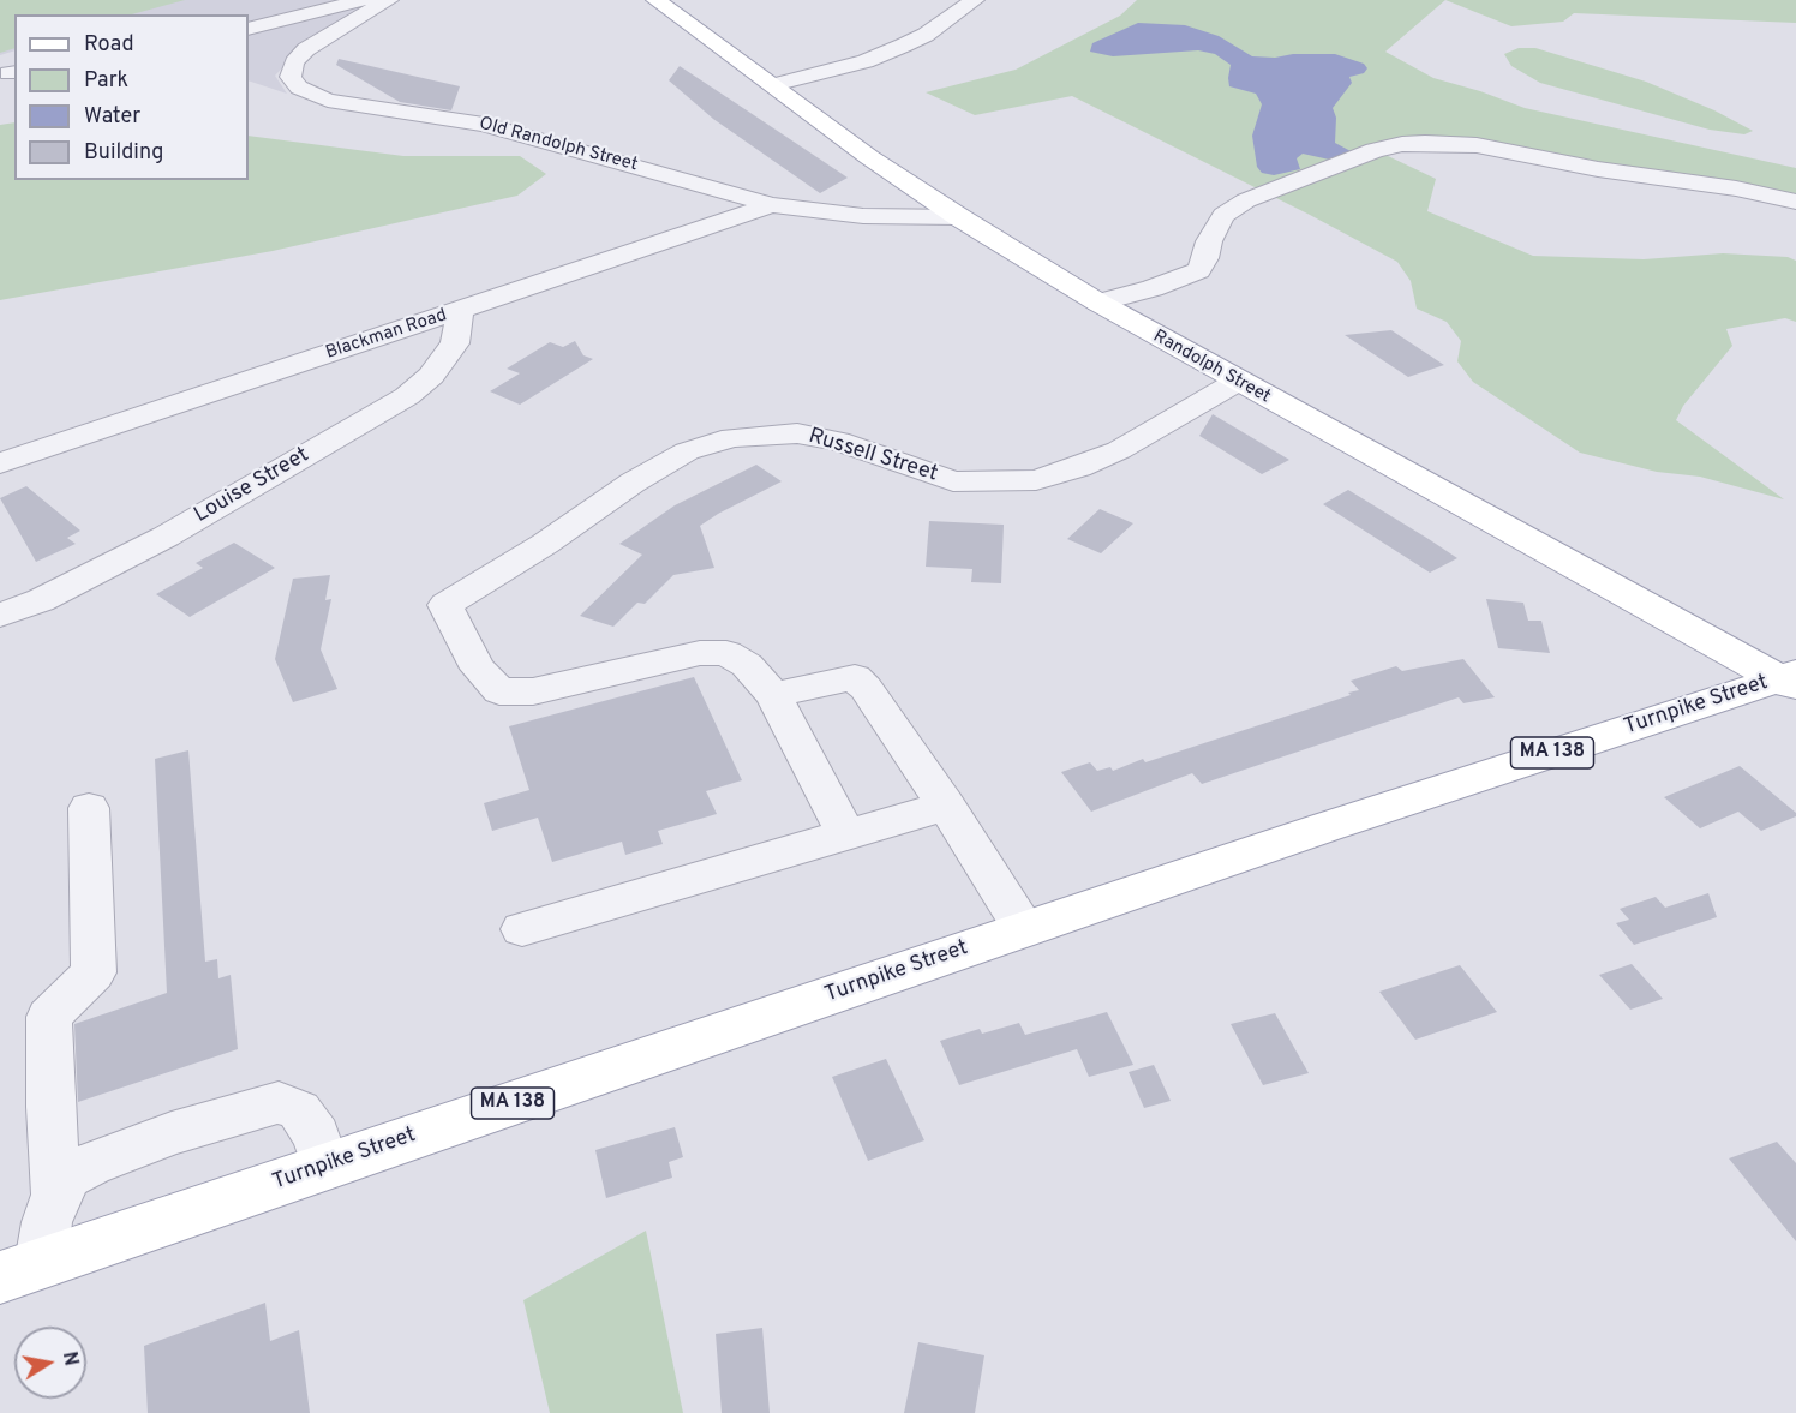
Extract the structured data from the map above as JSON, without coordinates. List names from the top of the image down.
{
  "streets": {
    "main road": ["Randolph Street", "Turnpike Street", "MA 138"],
    "street": [
      "Old Randolph Street",
      "Blackman Road",
      "Russell Street",
      "Louise Street"
    ]
  },
  "crossings": [
    ["Old Randolph Street", "Blackman Road"],
    ["Old Randolph Street", "Randolph Street"],
    ["Blackman Road", "Louise Street"],
    ["Randolph Street", "Russell Street"],
    ["Randolph Street", "Turnpike Street"]
  ],
  "legend": [
    "Road",
    "Park",
    "Water",
    "Building"
  ],
  "north": "right"
}
